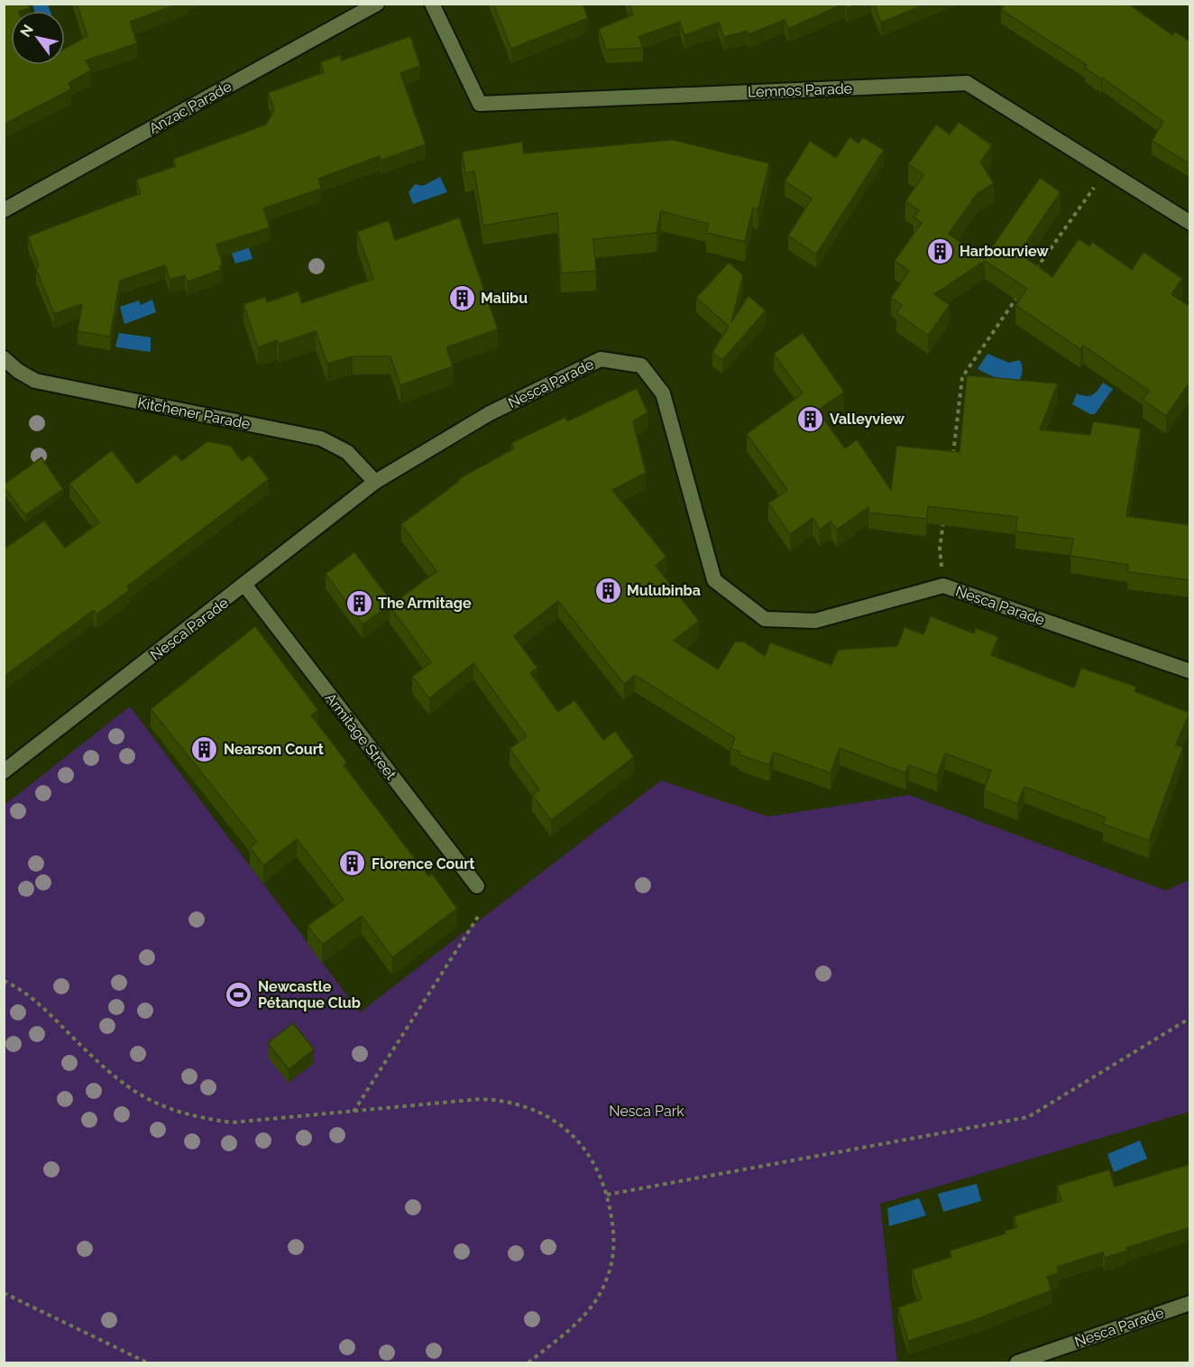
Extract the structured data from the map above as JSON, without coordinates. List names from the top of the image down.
{
  "streets": {
    "street": [
      "Lemnos Parade",
      "Anzac Parade",
      "Nesca Parade",
      "Kitchener Parade",
      "Armitage Street"
    ]
  },
  "crossings": [
    ["Nesca Parade", "Kitchener Parade"],
    ["Nesca Parade", "Armitage Street"]
  ],
  "parks": ["Nesca Park"],
  "places": {
    "building": [
      "Harbourview",
      "Malibu",
      "Valleyview",
      "Mulubinba",
      "The Armitage",
      "Nearson Court",
      "Florence Court"
    ],
    "sports": ["Newcastle Pétanque Club"]
  },
  "north": "top left"
}
